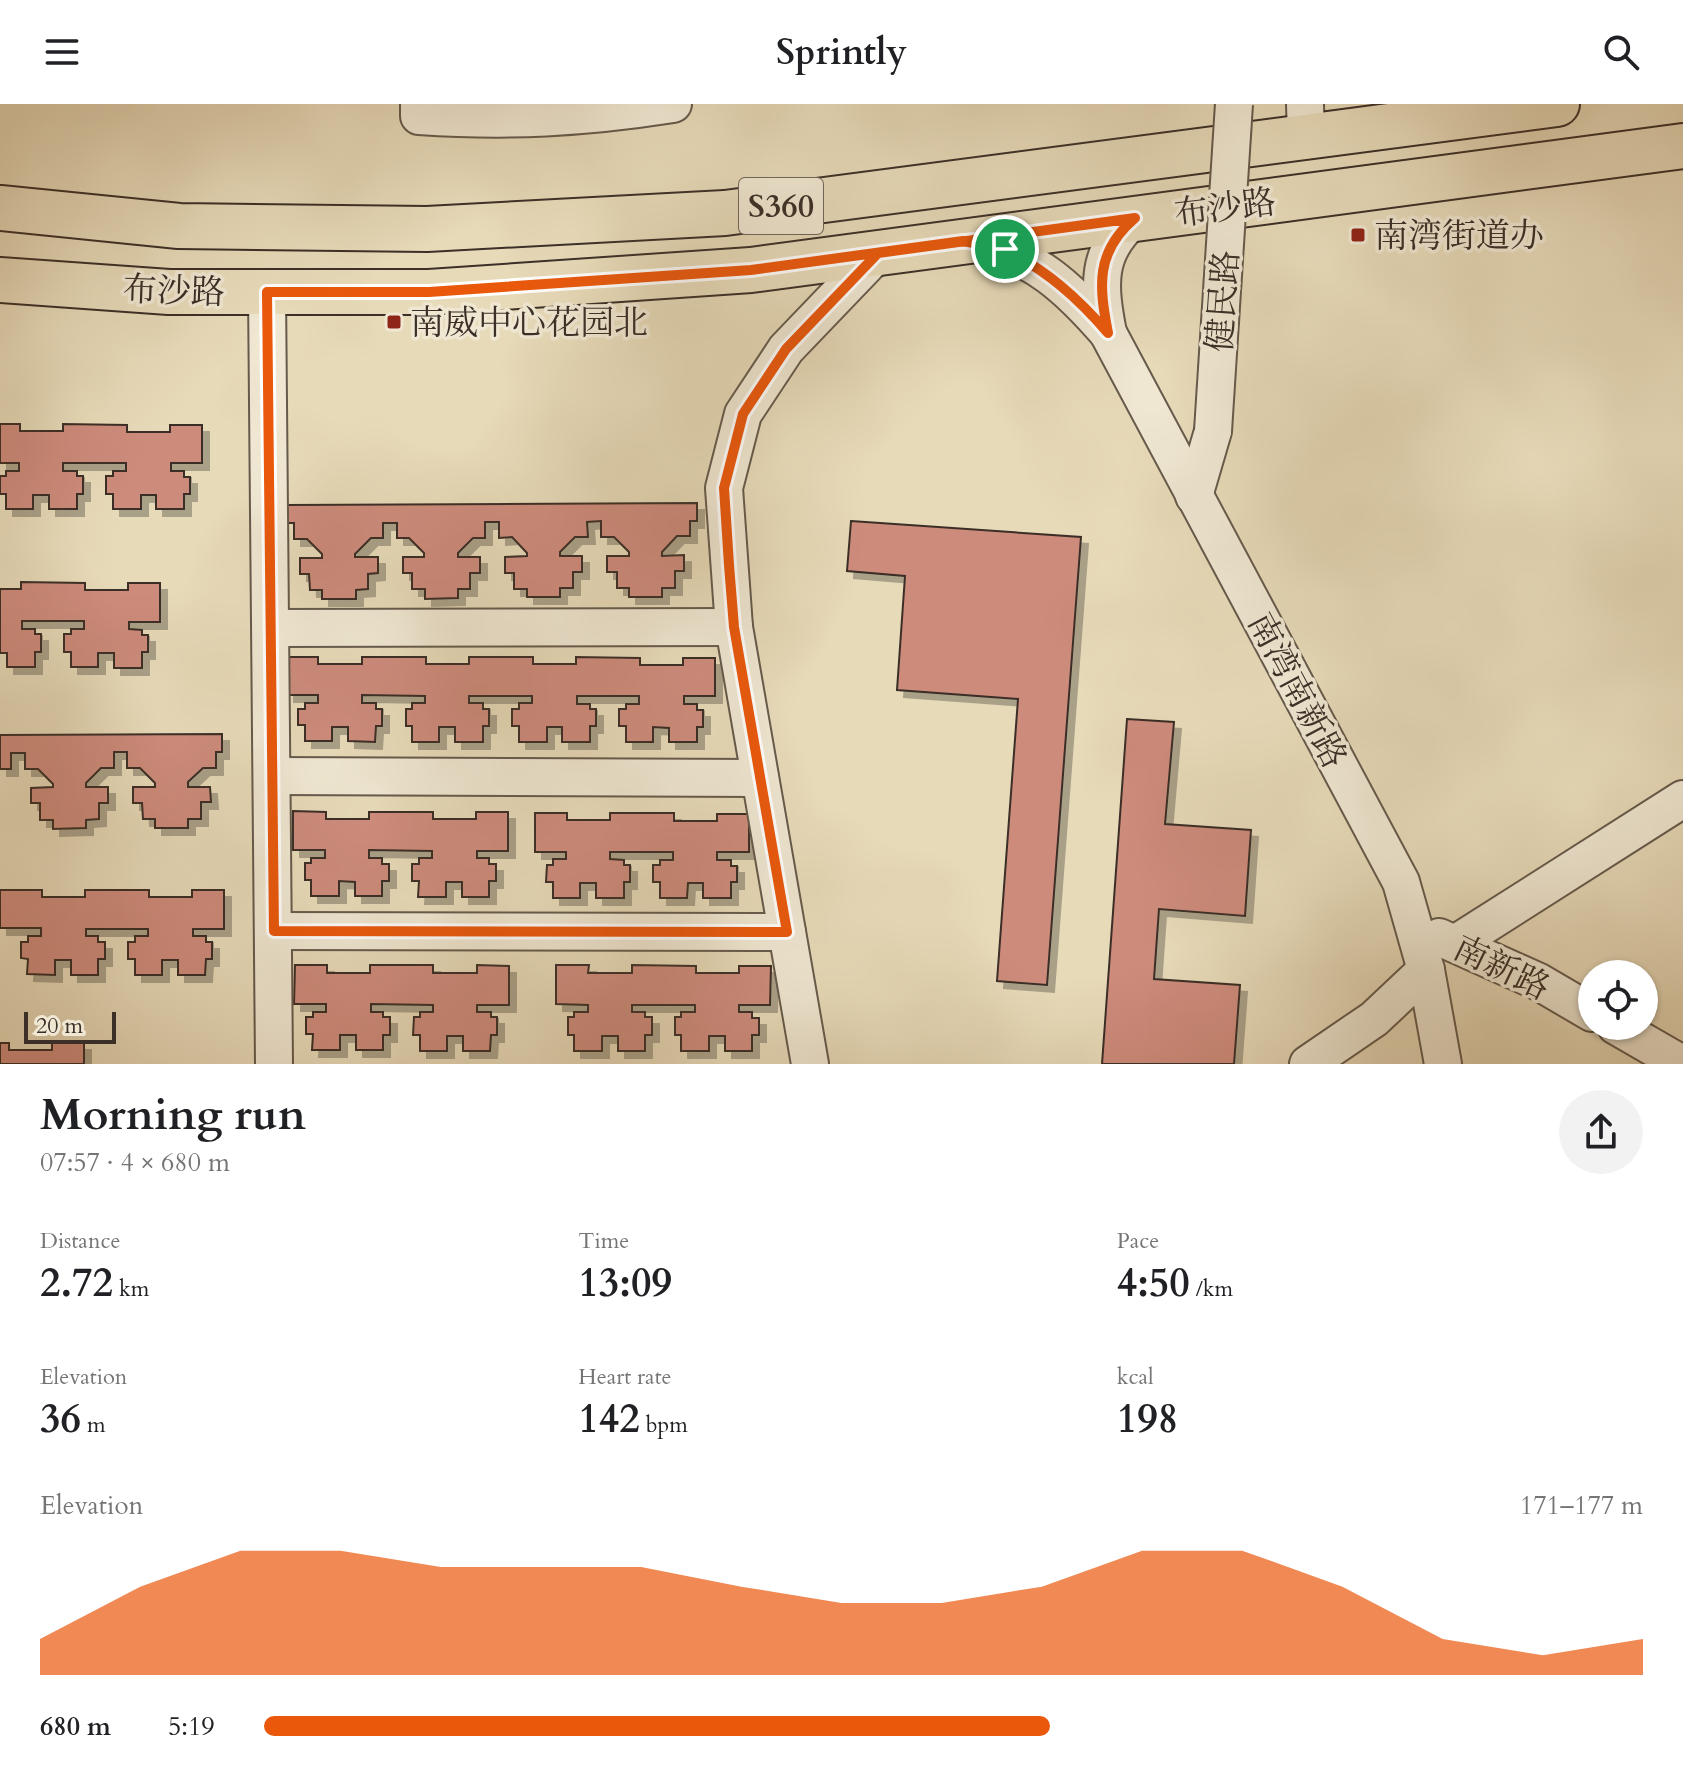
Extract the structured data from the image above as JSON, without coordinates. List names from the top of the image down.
{
  "streets": {
    "main road": ["S360", "布沙路"],
    "street": ["健民路", "南湾南新路", "南新路"]
  },
  "crossings": [
    ["布沙路", "南湾南新路"],
    ["健民路", "南湾南新路"],
    ["南湾南新路", "南新路"]
  ],
  "places": {
    "transit": ["南湾街道办", "南威中心花园北"]
  },
  "scale_bar": "20 m",
  "page": {
    "header": "Sprintly",
    "scale": "20 m",
    "heading": ["Morning run", "07:57 · 4 × 680 m"],
    "stats": [
      ["Distance", "2.72 km"],
      ["Time", "13:09"],
      ["Pace", "4:50 /km"],
      ["Elevation", "36 m"],
      ["Heart rate", "142 bpm"],
      ["kcal", "198"]
    ],
    "chart": ["Elevation", "171–177 m"],
    "list": [
      {
        "name": "680 m",
        "note": "5:19"
      }
    ]
  }
}
